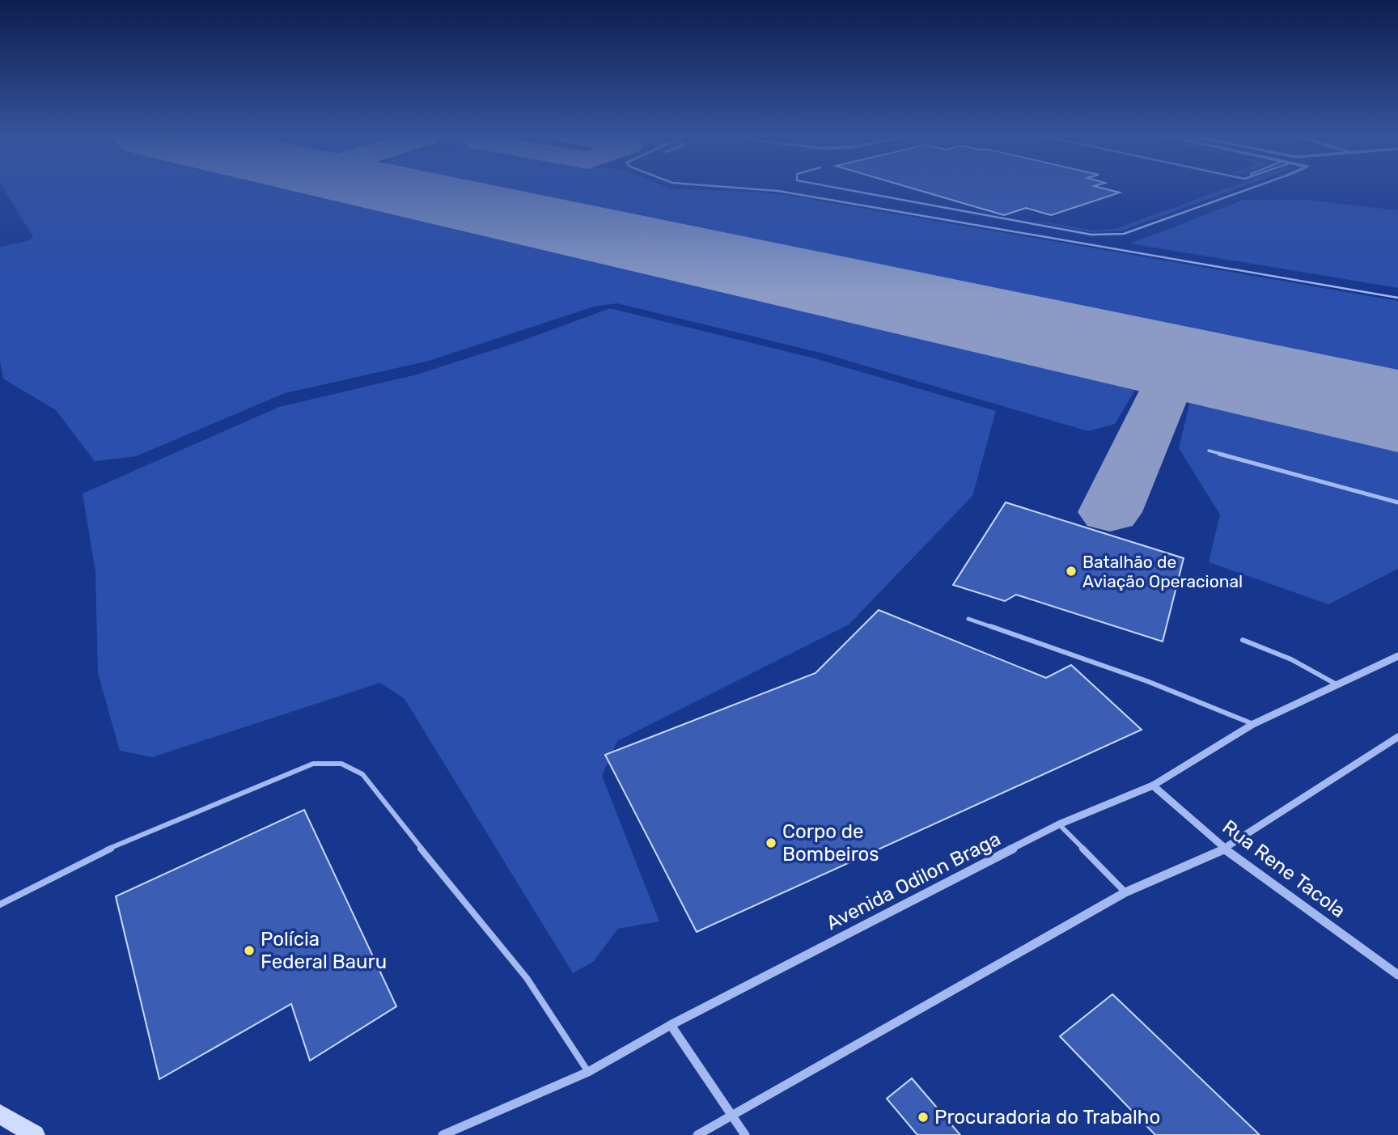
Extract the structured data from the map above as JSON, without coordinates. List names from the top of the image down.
{
  "streets": {
    "street": ["Rua Rene Tacola", "Avenida Odilon Braga"]
  },
  "crossings": [
    ["Rua Rene Tacola", "Avenida Odilon Braga"]
  ],
  "places": [
    "Batalhão de Aviação Operacional",
    "Corpo de Bombeiros",
    "Polícia Federal Bauru",
    "Procuradoria do Trabalho"
  ]
}
